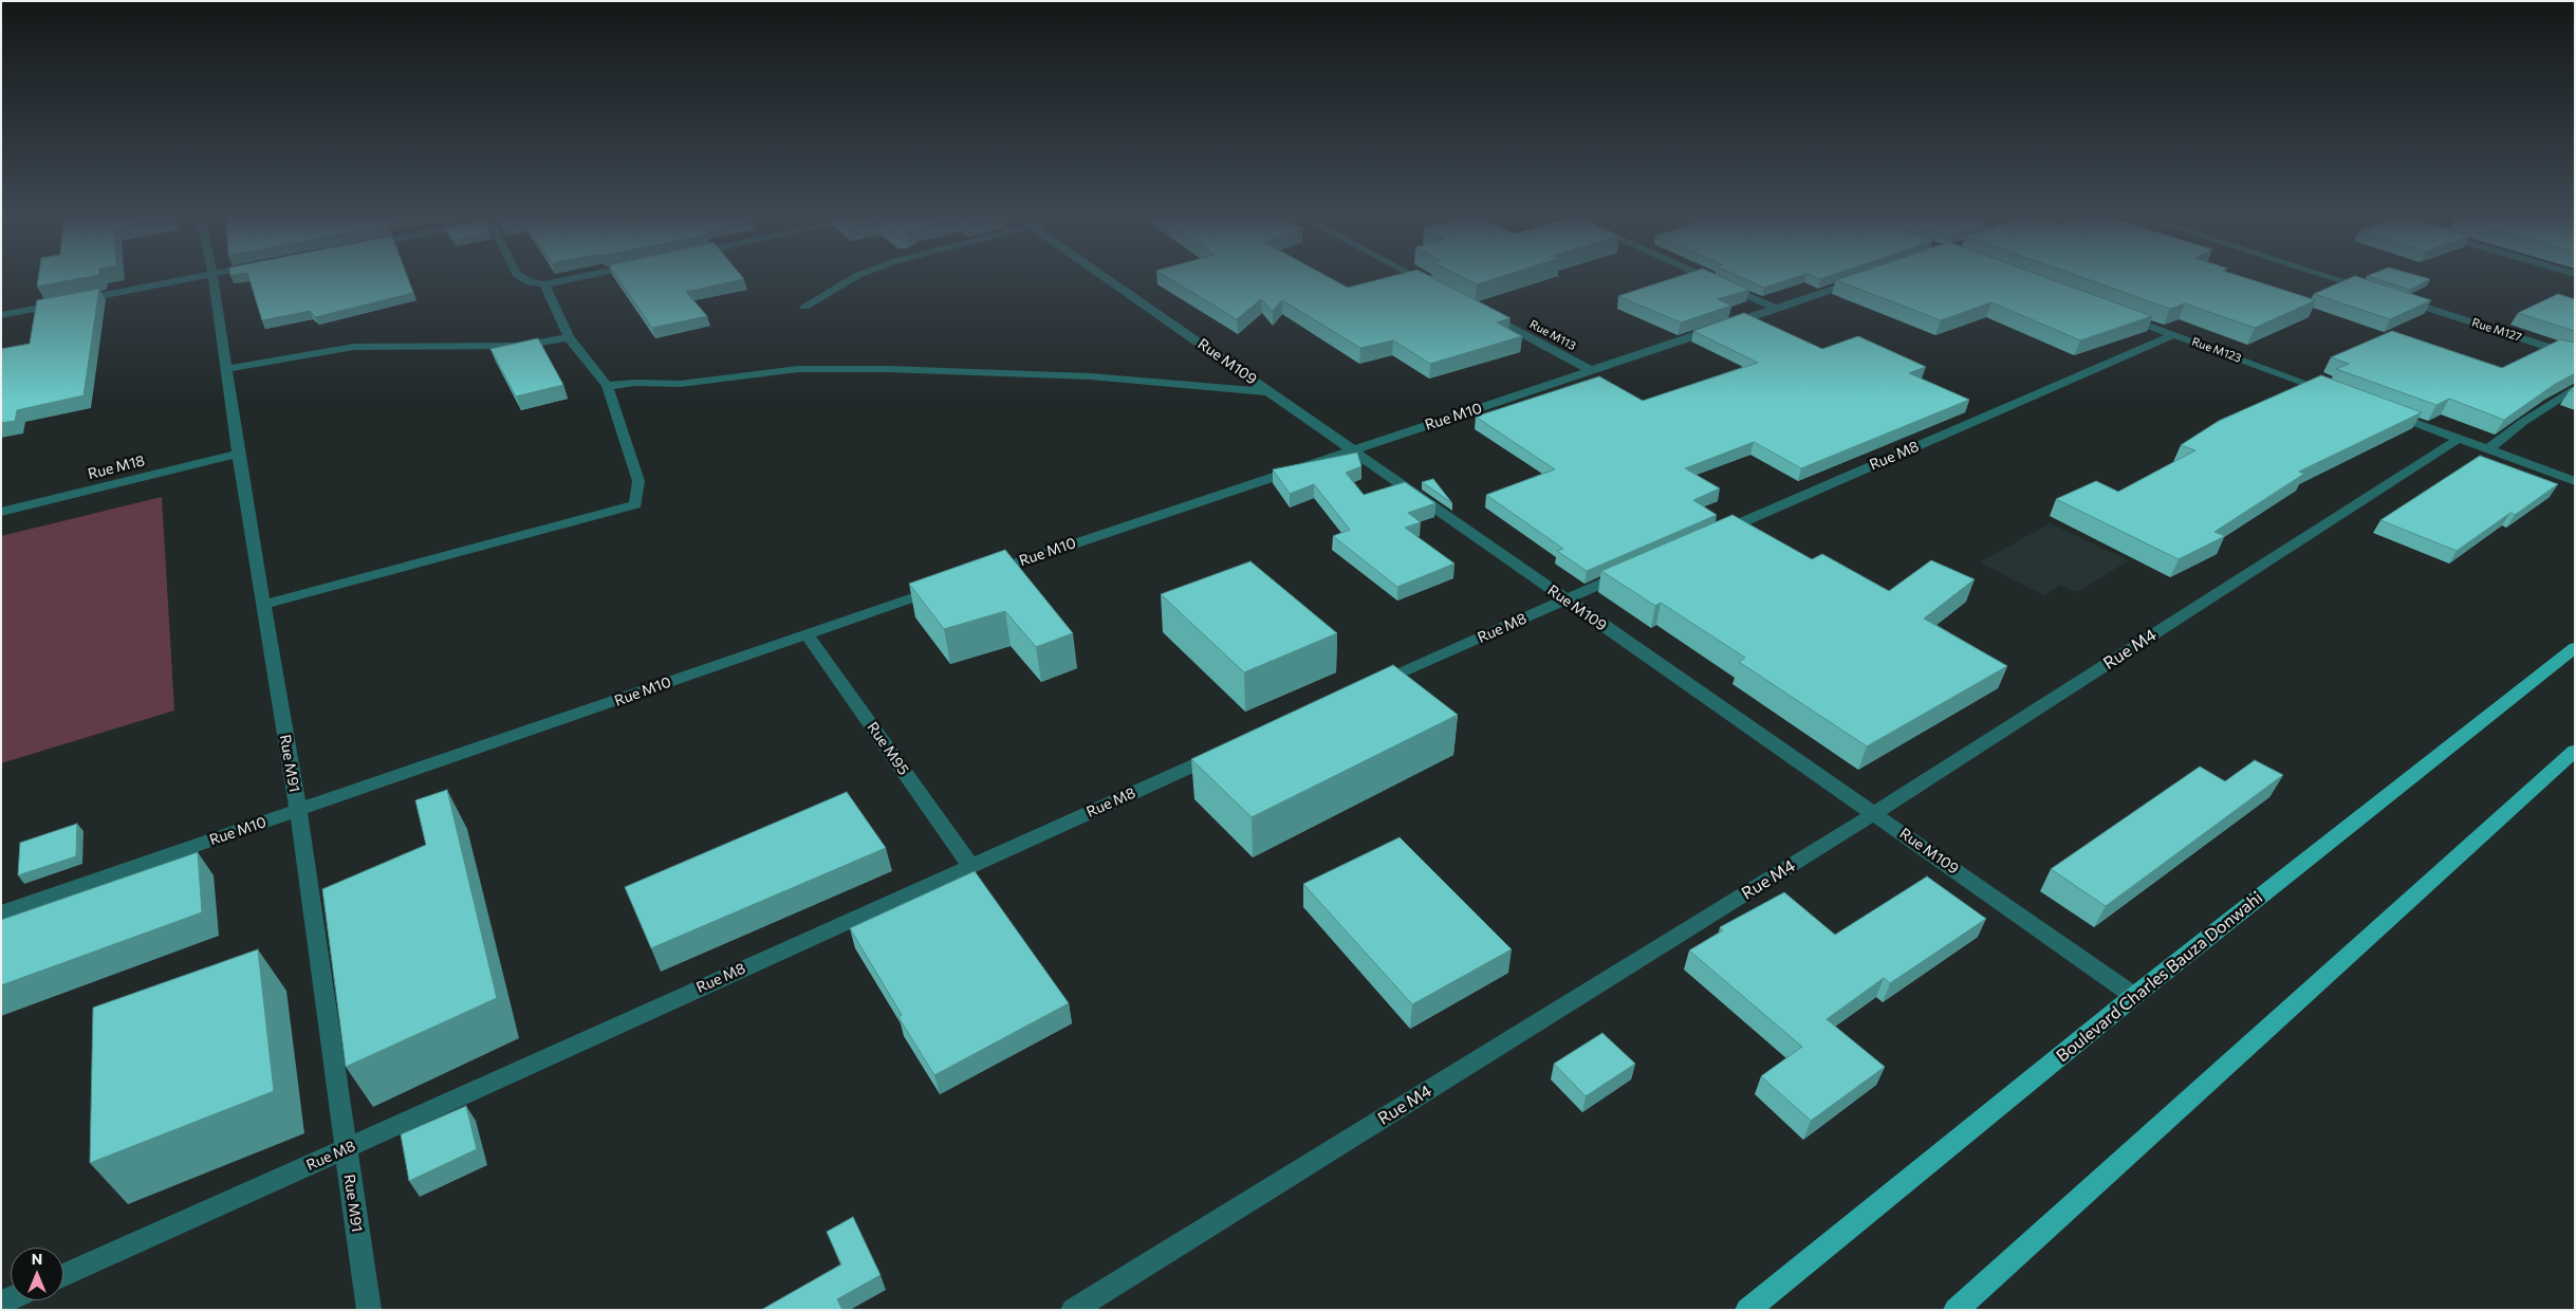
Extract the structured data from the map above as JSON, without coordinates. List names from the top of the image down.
{
  "streets": {
    "main road": ["Boulevard Charles Bauza Donwahi"],
    "street": [
      "Rue M127",
      "Rue M113",
      "Rue M123",
      "Rue M109",
      "Rue M10",
      "Rue M8",
      "Rue M18",
      "Rue M4",
      "Rue M95",
      "Rue M91"
    ]
  },
  "crossings": [
    ["Rue M113", "Rue M10"],
    ["Rue M123", "Rue M8"],
    ["Rue M109", "Rue M10"],
    ["Rue M109", "Rue M8"],
    ["Rue M109", "Rue M4"],
    ["Rue M109", "Boulevard Charles Bauza Donwahi"],
    ["Rue M10", "Rue M95"],
    ["Rue M10", "Rue M91"],
    ["Rue M8", "Rue M95"],
    ["Rue M8", "Rue M91"],
    ["Rue M18", "Rue M91"]
  ],
  "north": "top"
}
